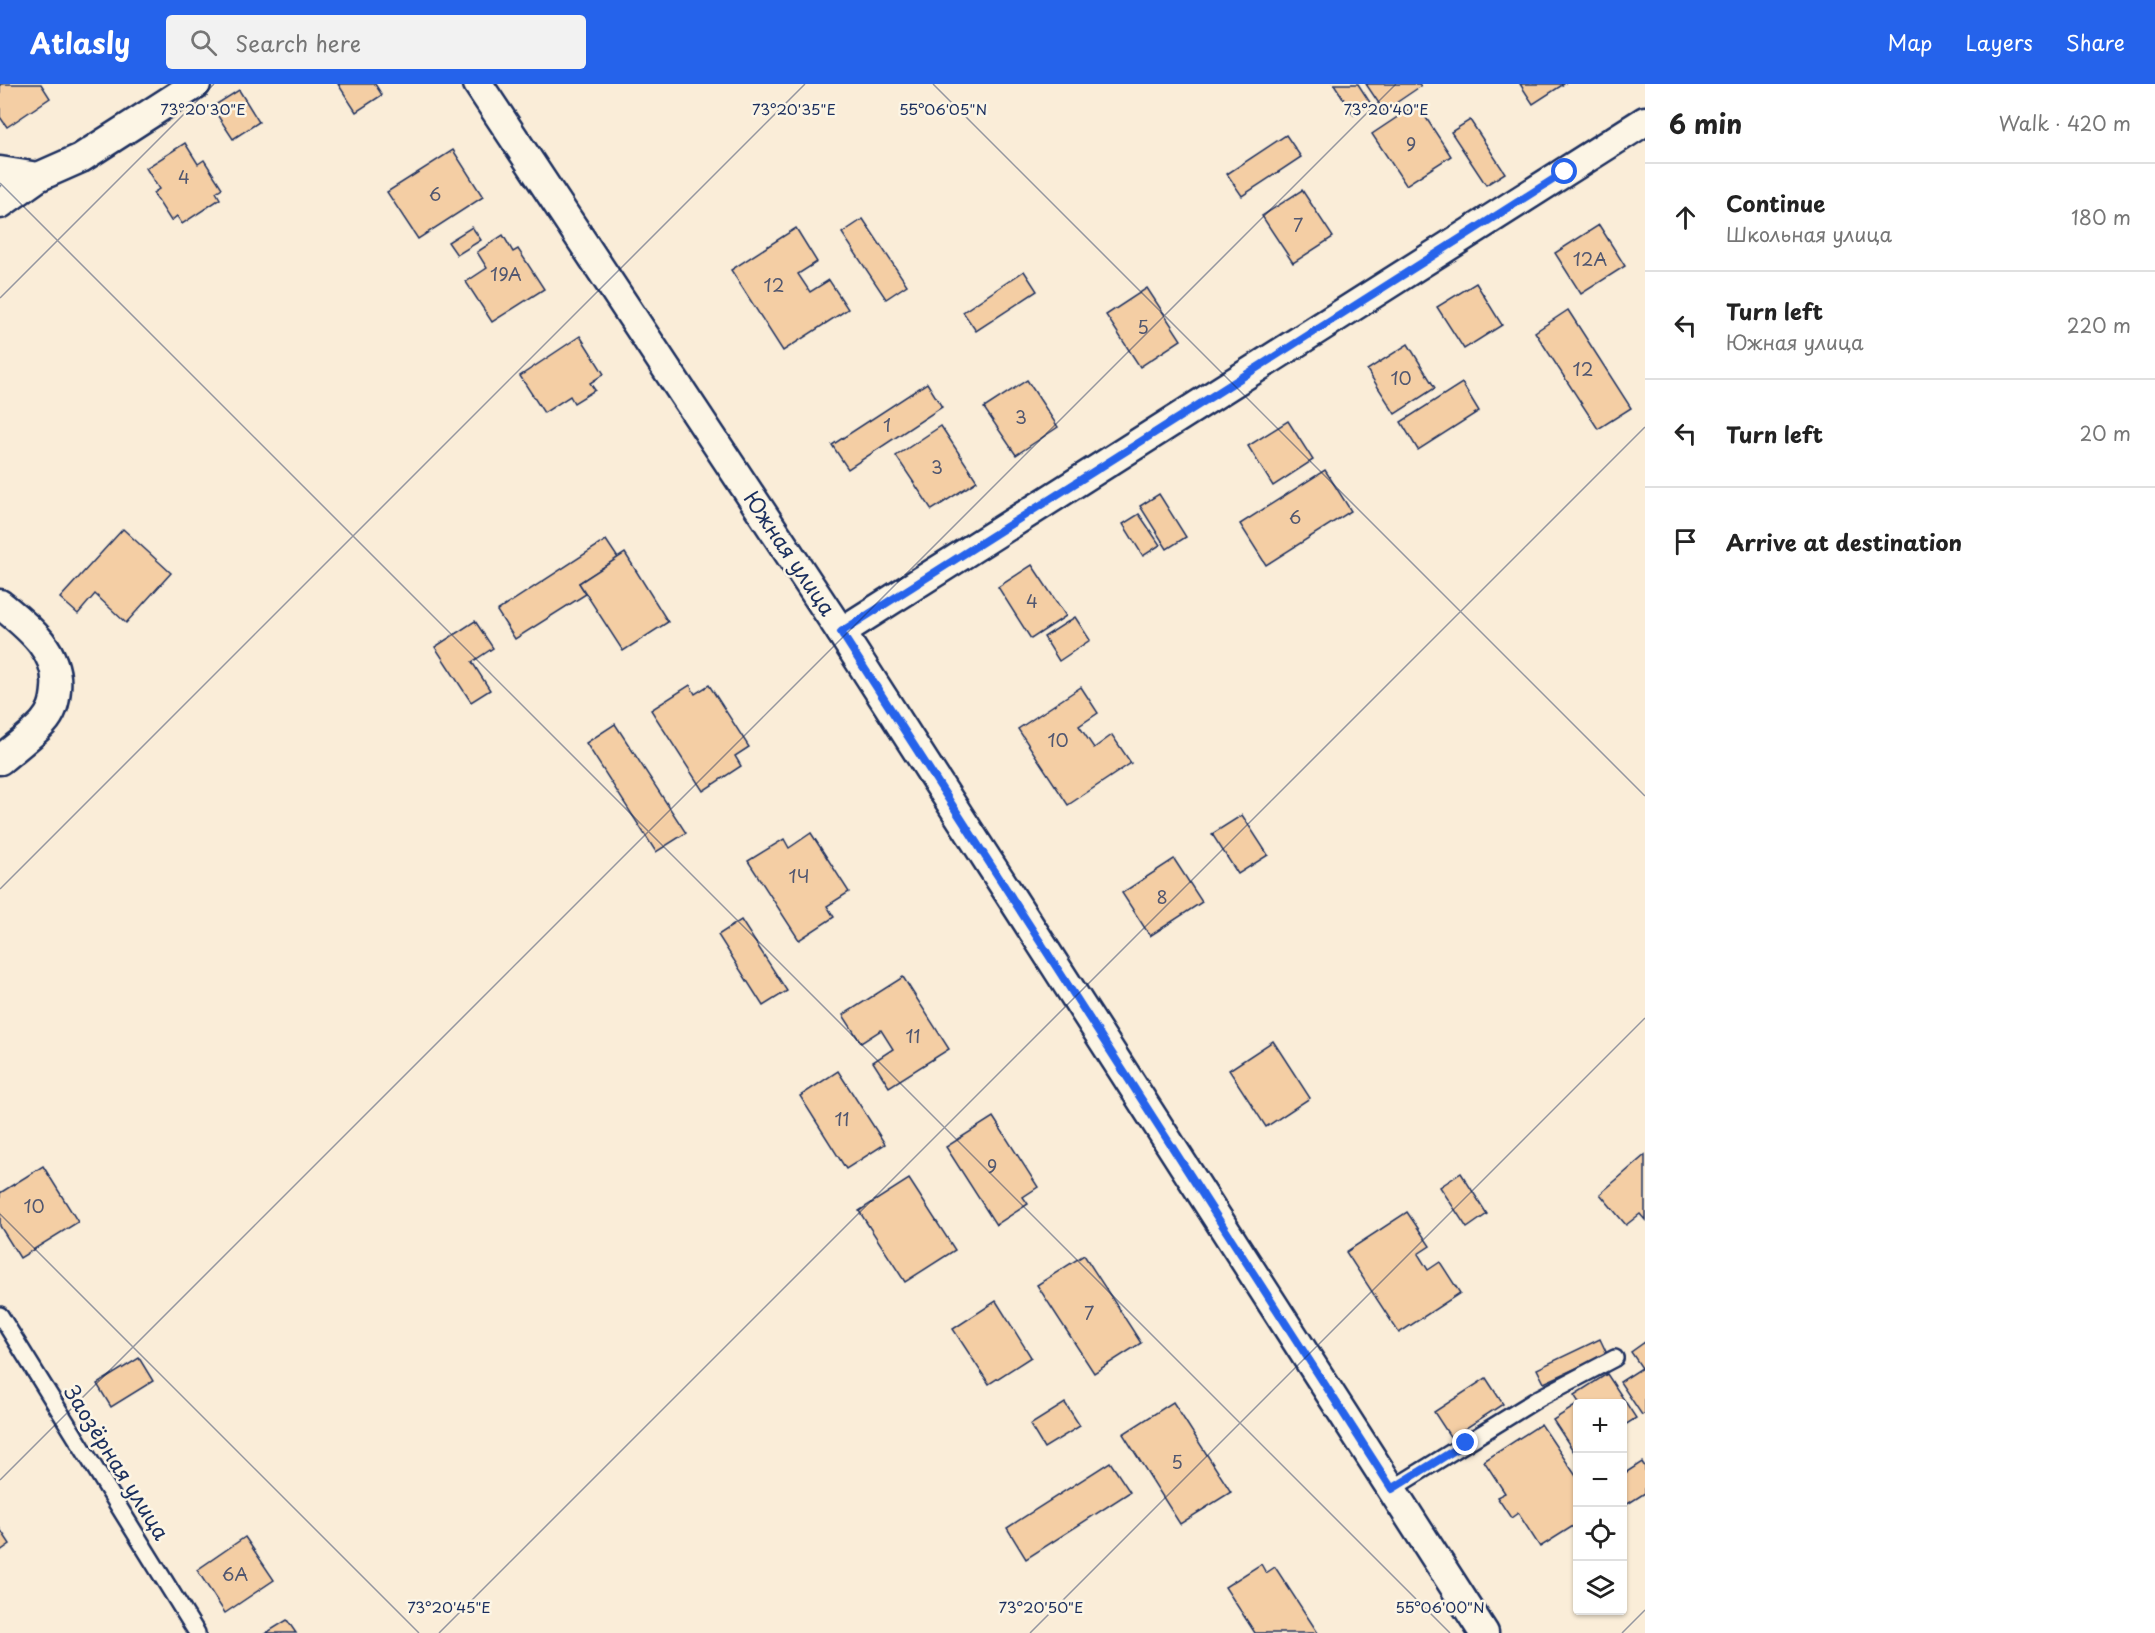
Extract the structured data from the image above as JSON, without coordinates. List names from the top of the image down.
{
  "streets": {
    "street": ["Южная улица"],
    "lane": ["Заозёрная улица"]
  },
  "house_numbers": [
    "9",
    "4",
    "6",
    "7",
    "12А",
    "19А",
    "12",
    "5",
    "12",
    "10",
    "3",
    "1",
    "3",
    "6",
    "4",
    "10",
    "1Ч",
    "8",
    "11",
    "11",
    "9",
    "10",
    "7",
    "5",
    "6А"
  ],
  "page": {
    "header": "Atlasly",
    "search": "Search here",
    "nav": ["Map", "Layers", "Share"],
    "heading": ["6 min", "Walk · 420 m"],
    "list": [
      ["Continue", "Школьная улица", "180 m"],
      ["Turn left", "Южная улица", "220 m"],
      ["Turn left", "20 m"],
      "Arrive at destination"
    ],
    "map_buttons": ["+", "−"]
  },
  "coordinates": [
    "73°20'30\"E",
    "73°20'35\"E",
    "55°06'05\"N",
    "73°20'40\"E",
    "73°20'45\"E",
    "73°20'50\"E",
    "55°06'00\"N"
  ]
}
